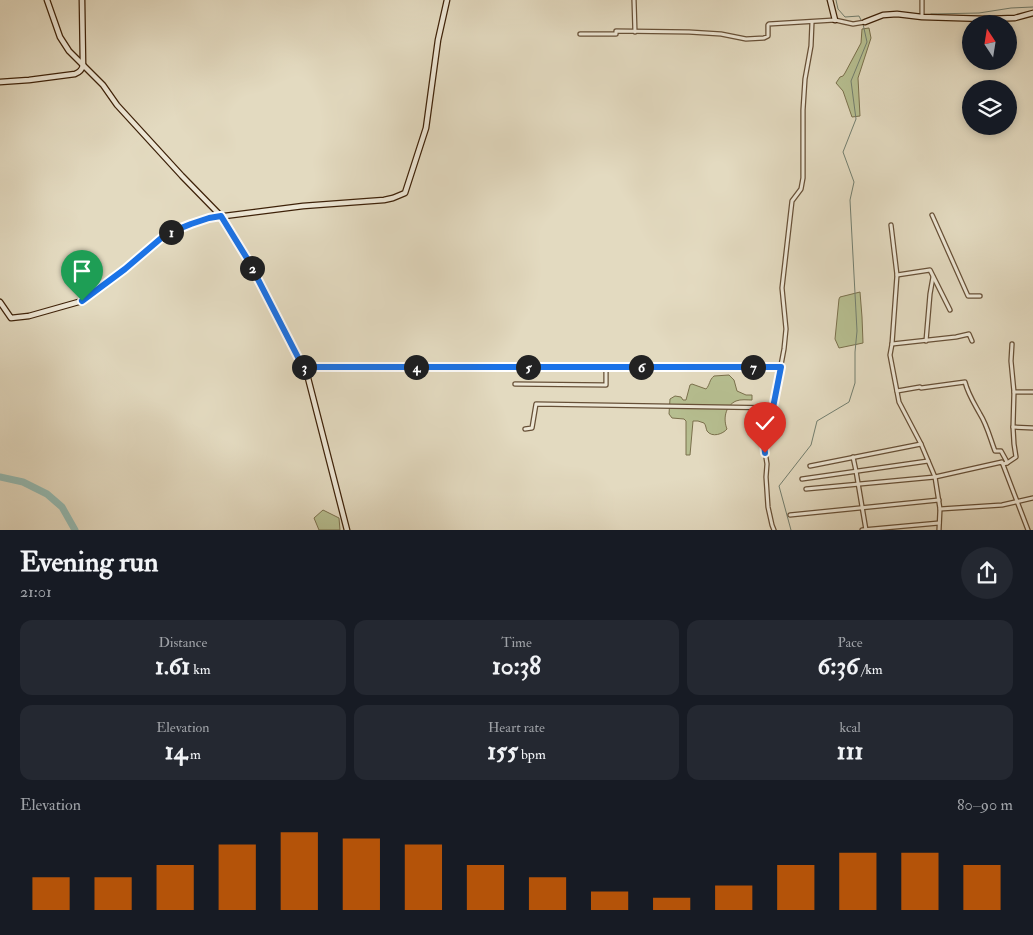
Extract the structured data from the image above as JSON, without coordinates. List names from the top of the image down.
{
  "north": "top",
  "page": {
    "pins": [
      "1",
      "2",
      "3",
      "4",
      "5",
      "6",
      "7"
    ],
    "heading": ["Evening run", "21:01"],
    "stats": [
      ["Distance", "1.61 km"],
      ["Time", "10:38"],
      ["Pace", "6:36 /km"],
      ["Elevation", "14 m"],
      ["Heart rate", "155 bpm"],
      ["kcal", "111"]
    ],
    "chart": ["Elevation", "80–90 m"]
  }
}
